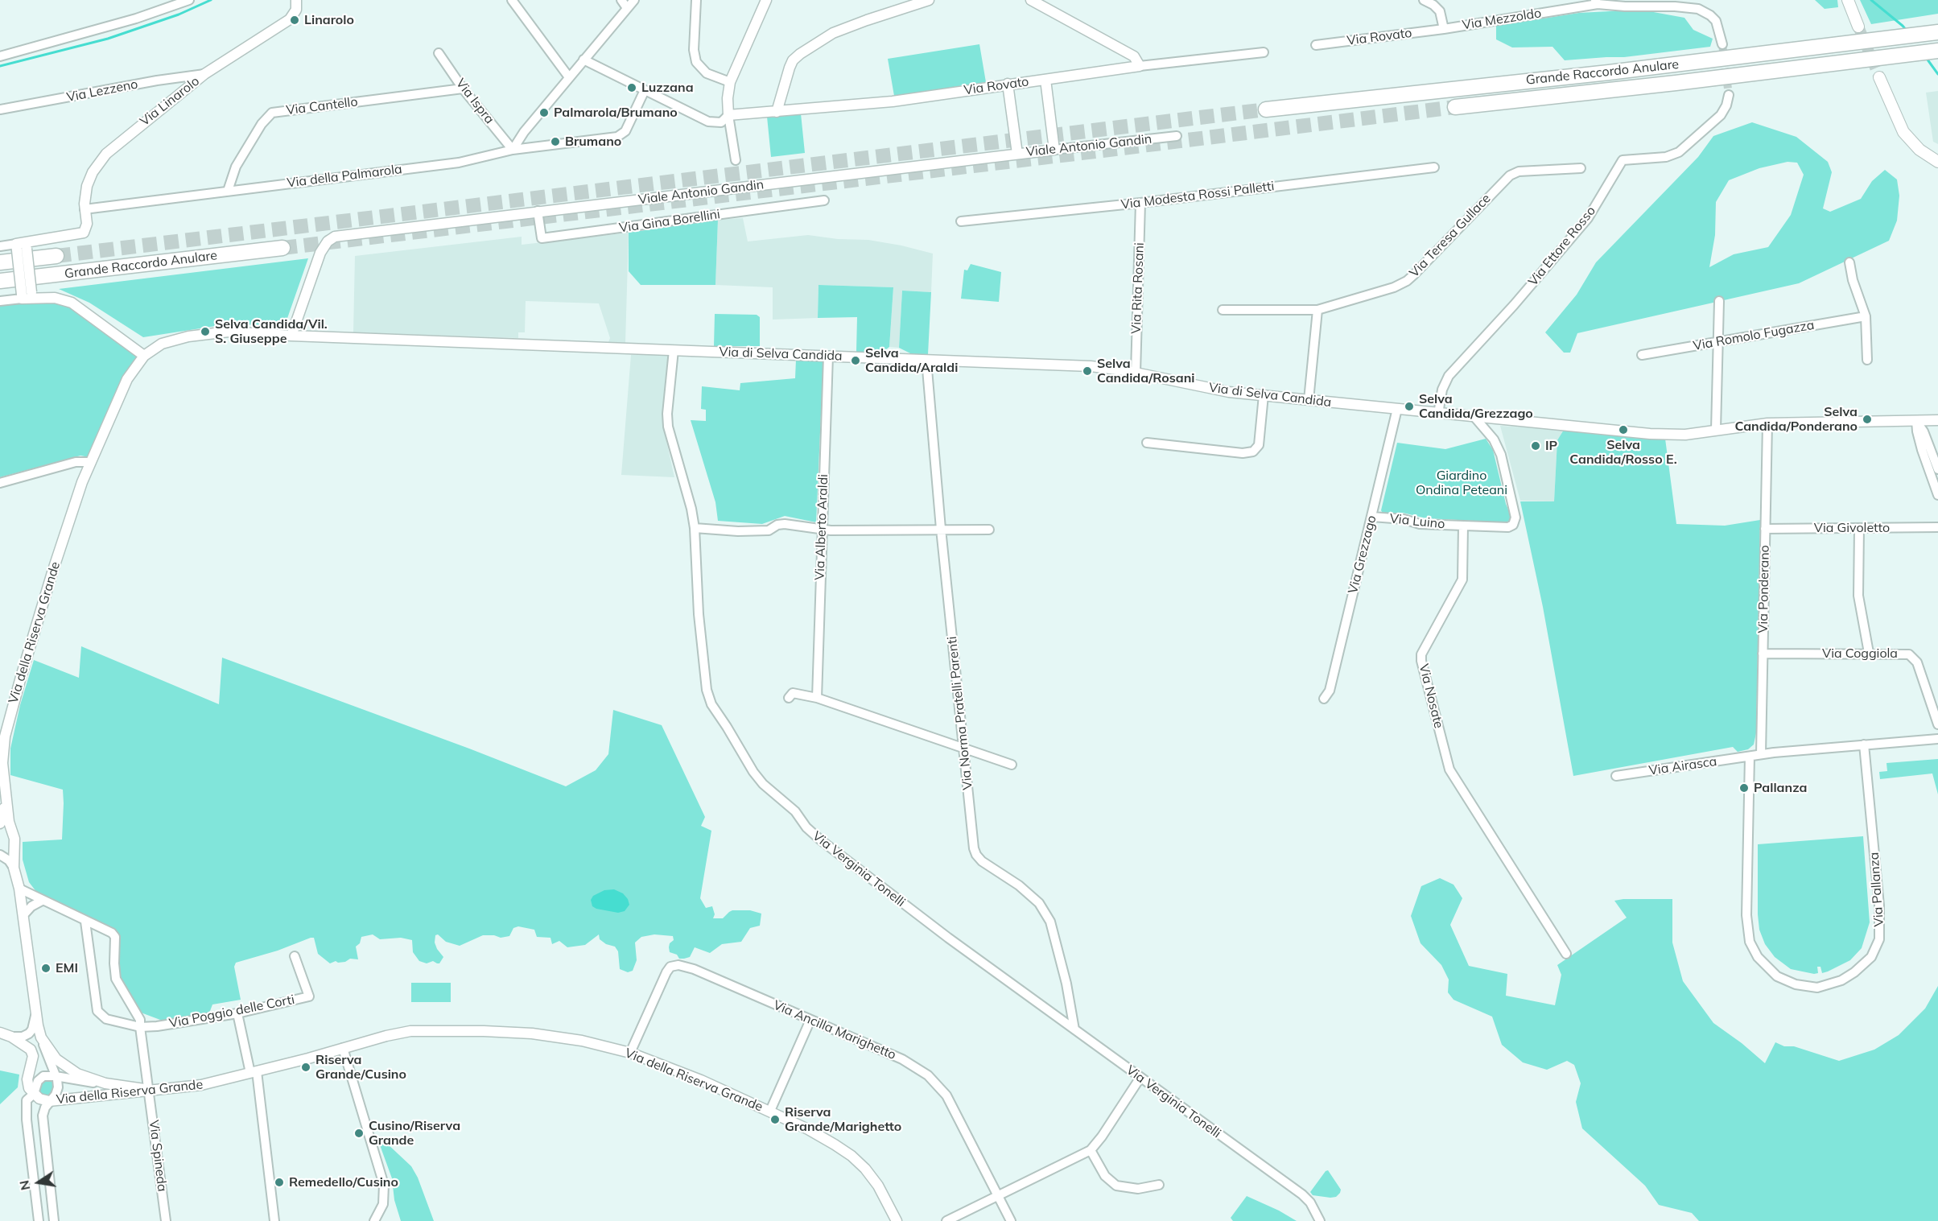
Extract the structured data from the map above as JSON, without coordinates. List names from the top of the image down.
{
  "streets": {
    "highway": ["Grande Raccordo Anulare"],
    "street": [
      "Via Mezzoldo",
      "Via Rovato",
      "Via Lezzeno",
      "Via Linarolo",
      "Via Ispra",
      "Via Cantello",
      "Viale Antonio Gandin",
      "Via della Palmarola",
      "Via Modesta Rossi Palletti",
      "Via Gina Borellini",
      "Via Teresa Gullace",
      "Via Ettore Rosso",
      "Via Rita Rosani",
      "Via Romolo Fugazza",
      "Via di Selva Candida",
      "Via Luino",
      "Via Alberto Araldi",
      "Via Givoletto",
      "Via Grezzago",
      "Via Ponderano",
      "Via della Riserva Grande",
      "Via Coggiola",
      "Via Nosate",
      "Via Norma Pratelli Parenti",
      "Via Airasca",
      "Via Verginia Tonelli",
      "Via Pallanza",
      "Via Poggio delle Corti",
      "Via Ancilla Marighetto",
      "Via Spineda"
    ]
  },
  "crossings": [
    ["Via Mezzoldo", "Via Rovato"],
    ["Via Lezzeno", "Via Linarolo"],
    ["Via Linarolo", "Via della Palmarola"],
    ["Via Ispra", "Via Cantello"],
    ["Via Ispra", "Via della Palmarola"],
    ["Via Cantello", "Via della Palmarola"],
    ["Viale Antonio Gandin", "Via Gina Borellini"],
    ["Viale Antonio Gandin", "Via di Selva Candida"],
    ["Via Modesta Rossi Palletti", "Via Rita Rosani"],
    ["Via Ettore Rosso", "Via di Selva Candida"],
    ["Via Rita Rosani", "Via di Selva Candida"],
    ["Via di Selva Candida", "Via Alberto Araldi"],
    ["Via di Selva Candida", "Via Grezzago"],
    ["Via di Selva Candida", "Via Ponderano"],
    ["Via di Selva Candida", "Via della Riserva Grande"],
    ["Via di Selva Candida", "Via Norma Pratelli Parenti"],
    ["Via di Selva Candida", "Via Verginia Tonelli"],
    ["Via Luino", "Via Grezzago"],
    ["Via Luino", "Via Nosate"],
    ["Via Givoletto", "Via Ponderano"],
    ["Via Ponderano", "Via Coggiola"],
    ["Via della Riserva Grande", "Via Ancilla Marighetto"],
    ["Via della Riserva Grande", "Via Spineda"],
    ["Via Norma Pratelli Parenti", "Via Verginia Tonelli"],
    ["Via Airasca", "Via Pallanza"],
    ["Via Poggio delle Corti", "Via Spineda"]
  ],
  "parks": ["Giardino Ondina Peteani"],
  "places": [
    "Linarolo",
    "Luzzana",
    "Palmarola/Brumano",
    "Brumano",
    "Selva Candida/Vil. S. Giuseppe",
    "Selva Candida/Araldi",
    "Selva Candida/Rosani",
    "Selva Candida/Grezzago",
    "Selva Candida/Ponderano",
    "Selva Candida/Rosso E.",
    "IP",
    "Pallanza",
    "EMI",
    "Riserva Grande/Cusino",
    "Riserva Grande/Marighetto",
    "Cusino/Riserva Grande",
    "Remedello/Cusino"
  ],
  "north": "left"
}
